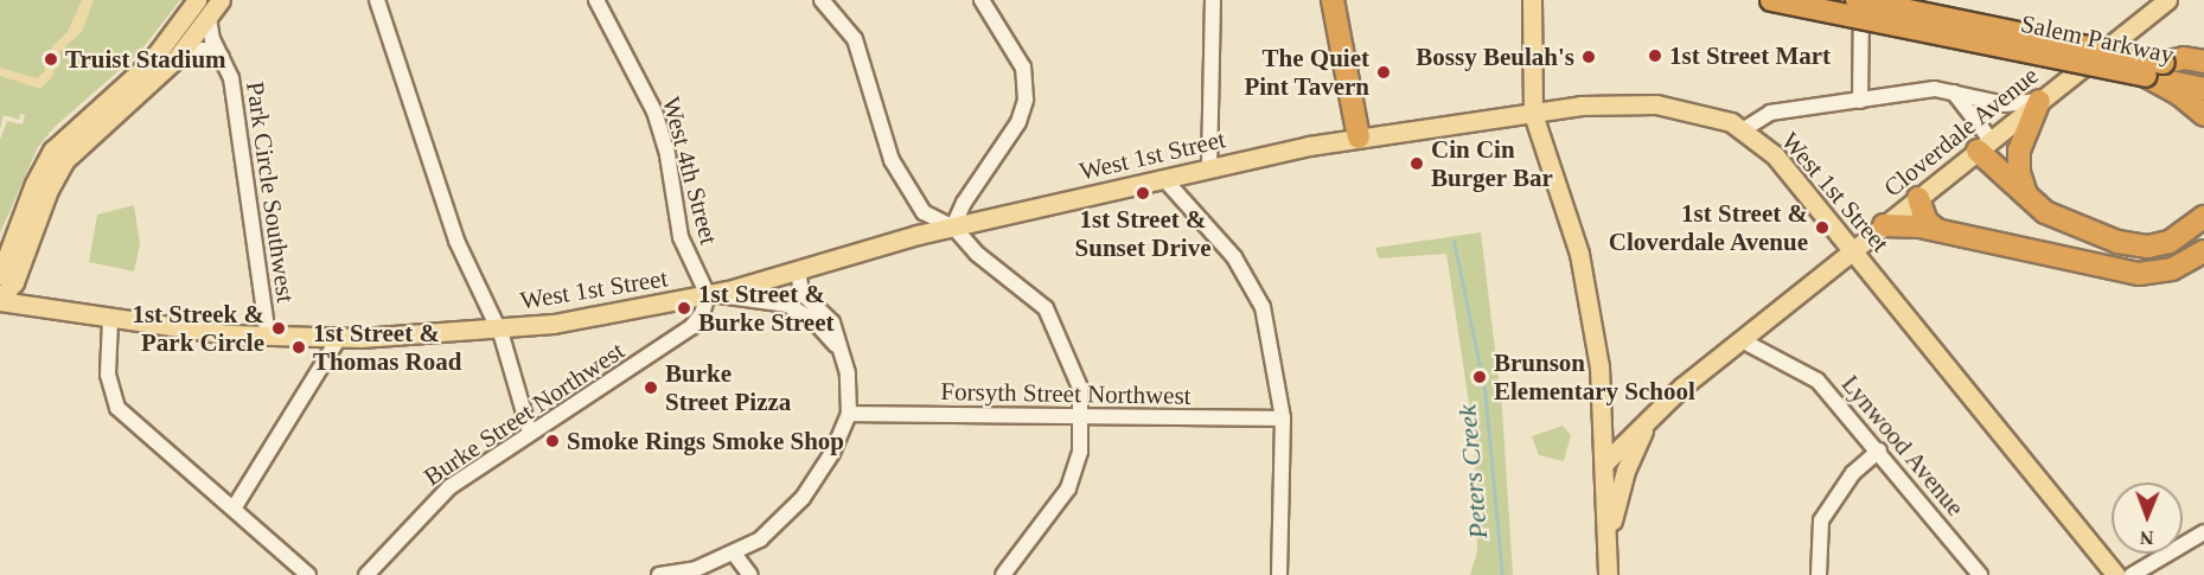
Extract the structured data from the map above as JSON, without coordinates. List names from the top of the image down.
{
  "streets": {
    "highway": ["Salem Parkway"],
    "main road": ["Cloverdale Avenue", "West 1st Street"],
    "street": [
      "West 4th Street",
      "Park Circle Southwest",
      "Forsyth Street Northwest",
      "Burke Street Northwest",
      "Lynwood Avenue"
    ]
  },
  "crossings": [
    ["Cloverdale Avenue", "West 1st Street"],
    ["Cloverdale Avenue", "Lynwood Avenue"],
    ["West 1st Street", "West 4th Street"],
    ["West 1st Street", "Park Circle Southwest"],
    ["West 1st Street", "Burke Street Northwest"],
    ["West 4th Street", "Burke Street Northwest"]
  ],
  "water": ["Peters Creek"],
  "places": [
    "1st Street Mart",
    "Bossy Beulah's",
    "Truist Stadium",
    "The Quiet Pint Tavern",
    "Cin Cin Burger Bar",
    "1st Street & Sunset Drive",
    "1st Street & Cloverdale Avenue",
    "1st Street & Burke Street",
    "1st Streek & Park Circle",
    "1st Street & Thomas Road",
    "Brunson Elementary School",
    "Burke Street Pizza",
    "Smoke Rings Smoke Shop"
  ],
  "north": "bottom"
}
